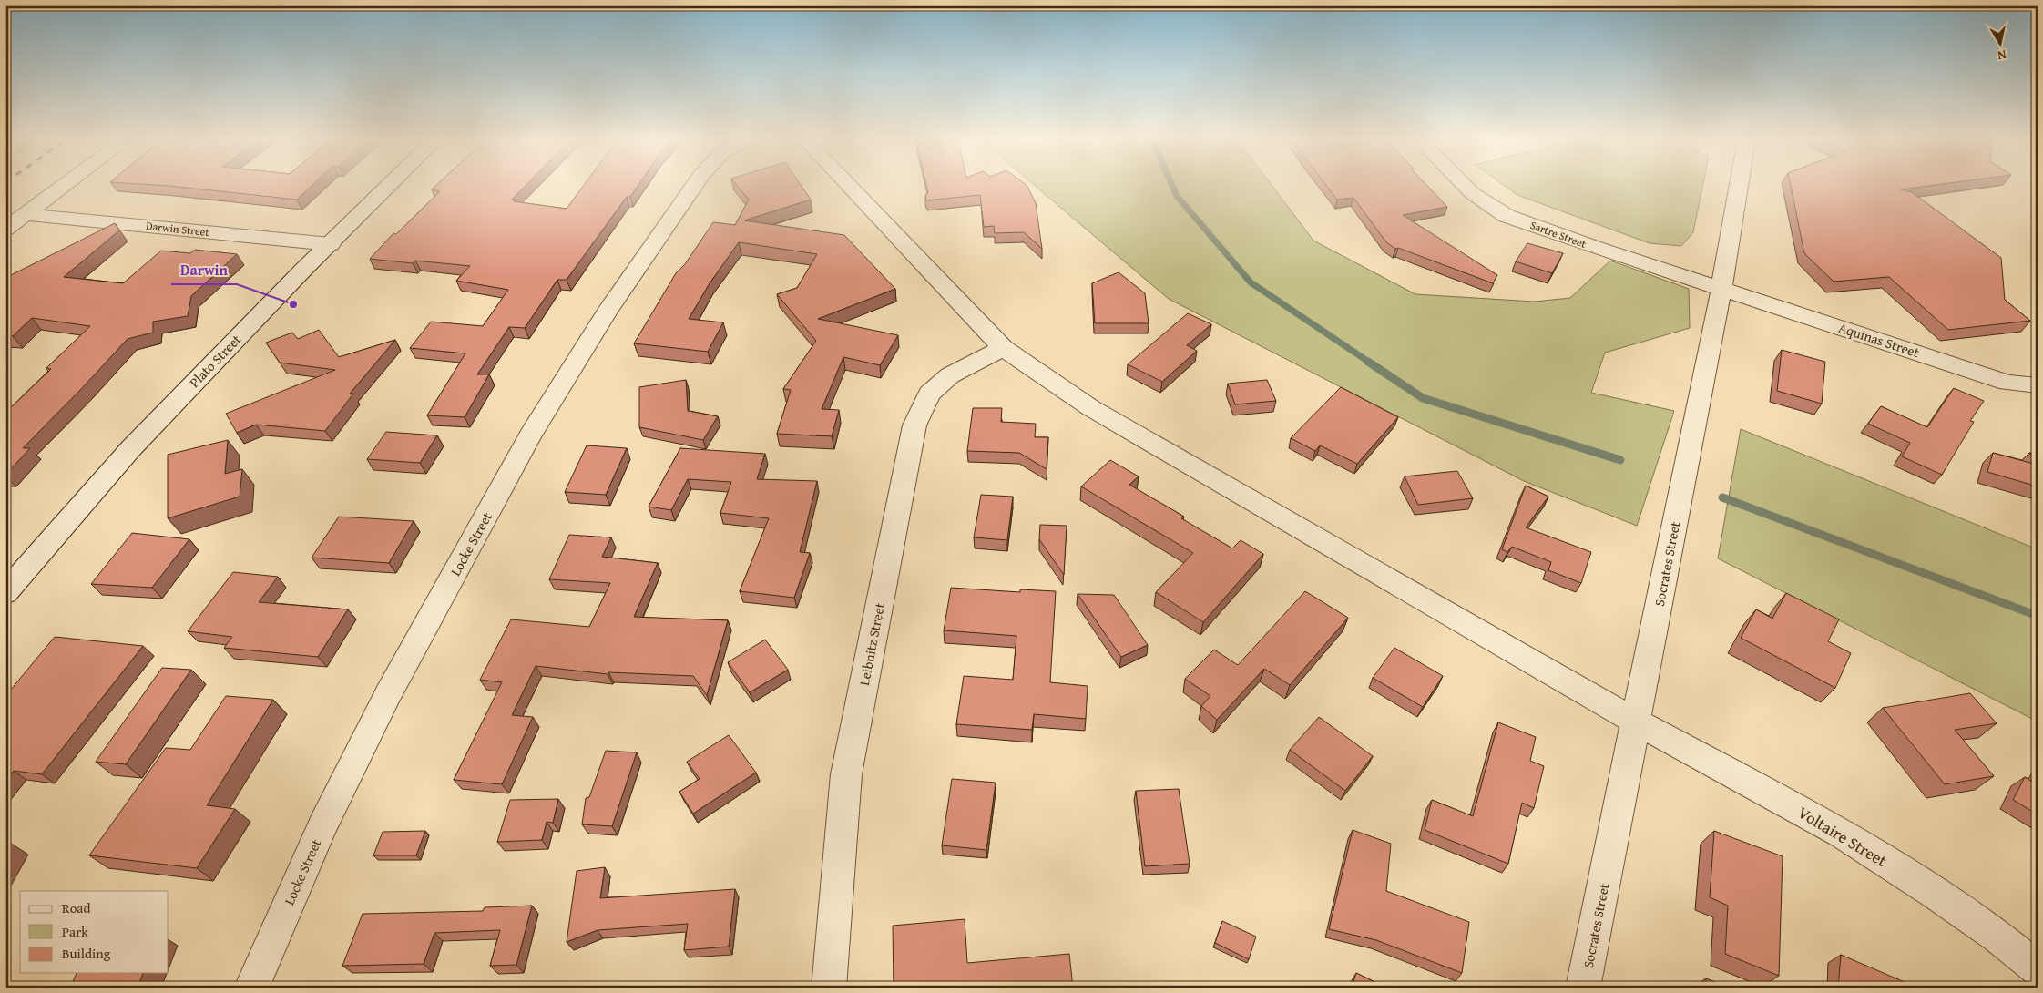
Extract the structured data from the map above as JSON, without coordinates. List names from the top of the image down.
{
  "streets": {
    "street": [
      "Darwin Street",
      "Sartre Street",
      "Aquinas Street",
      "Plato Street",
      "Locke Street",
      "Socrates Street",
      "Leibnitz Street",
      "Voltaire Street"
    ]
  },
  "crossings": [
    ["Darwin Street", "Plato Street"],
    ["Sartre Street", "Aquinas Street"],
    ["Sartre Street", "Socrates Street"],
    ["Aquinas Street", "Socrates Street"],
    ["Socrates Street", "Voltaire Street"],
    ["Leibnitz Street", "Voltaire Street"]
  ],
  "places": ["Darwin"],
  "legend": ["Road", "Park", "Building"],
  "north": "bottom"
}
